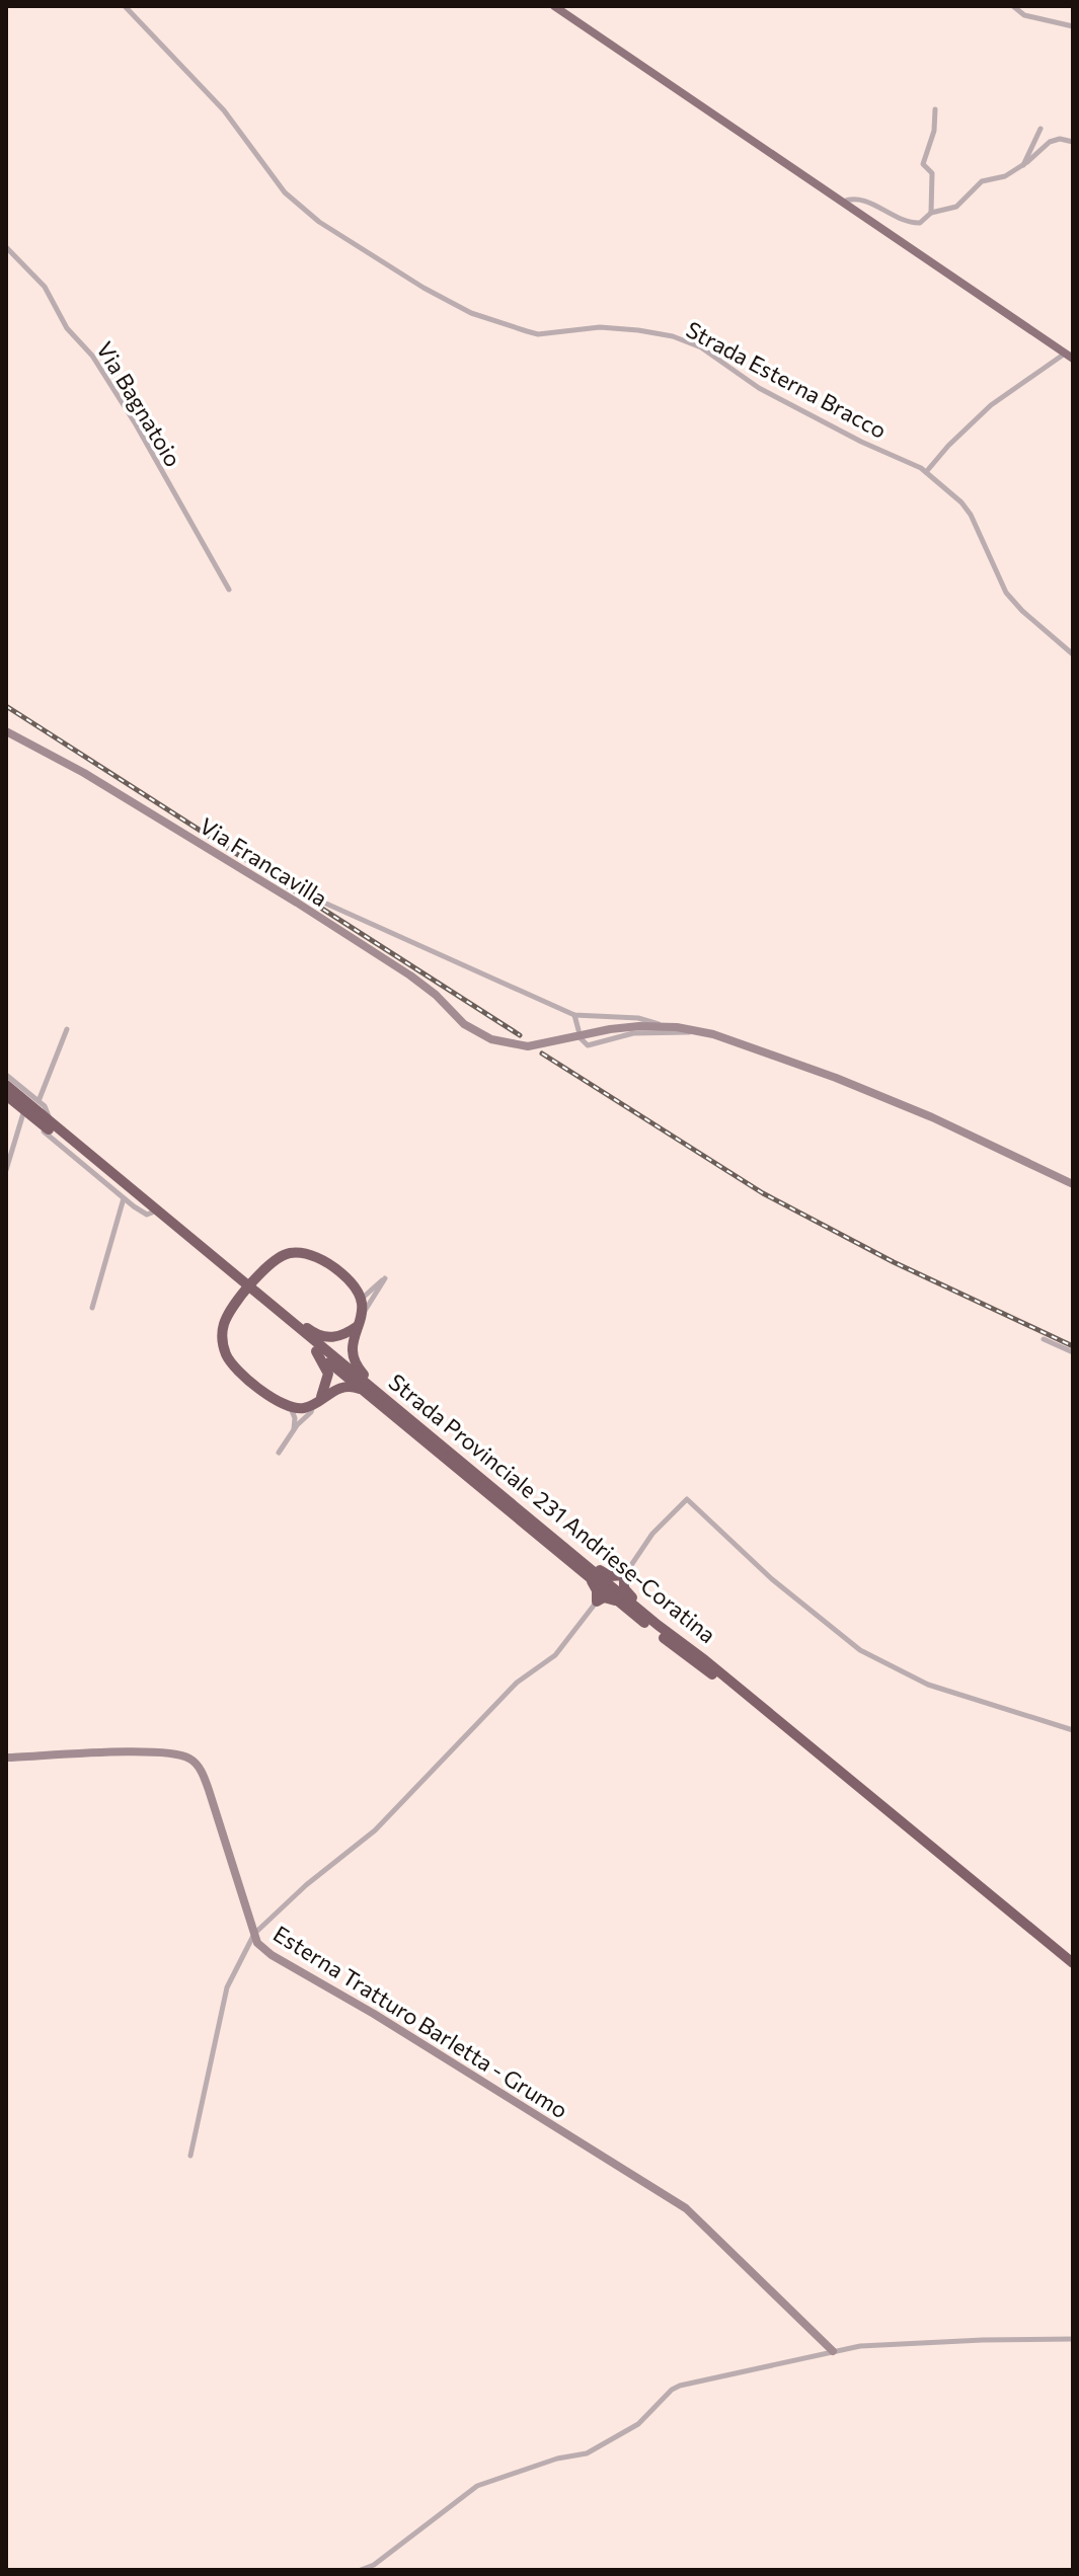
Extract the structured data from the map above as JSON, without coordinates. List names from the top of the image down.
{
  "streets": {
    "highway": ["Strada Provinciale 231 Andriese-Coratina"],
    "street": [
      "Strada Esterna Bracco",
      "Via Bagnatoio",
      "Via Francavilla",
      "Esterna Tratturo Barletta - Grumo"
    ]
  }
}
